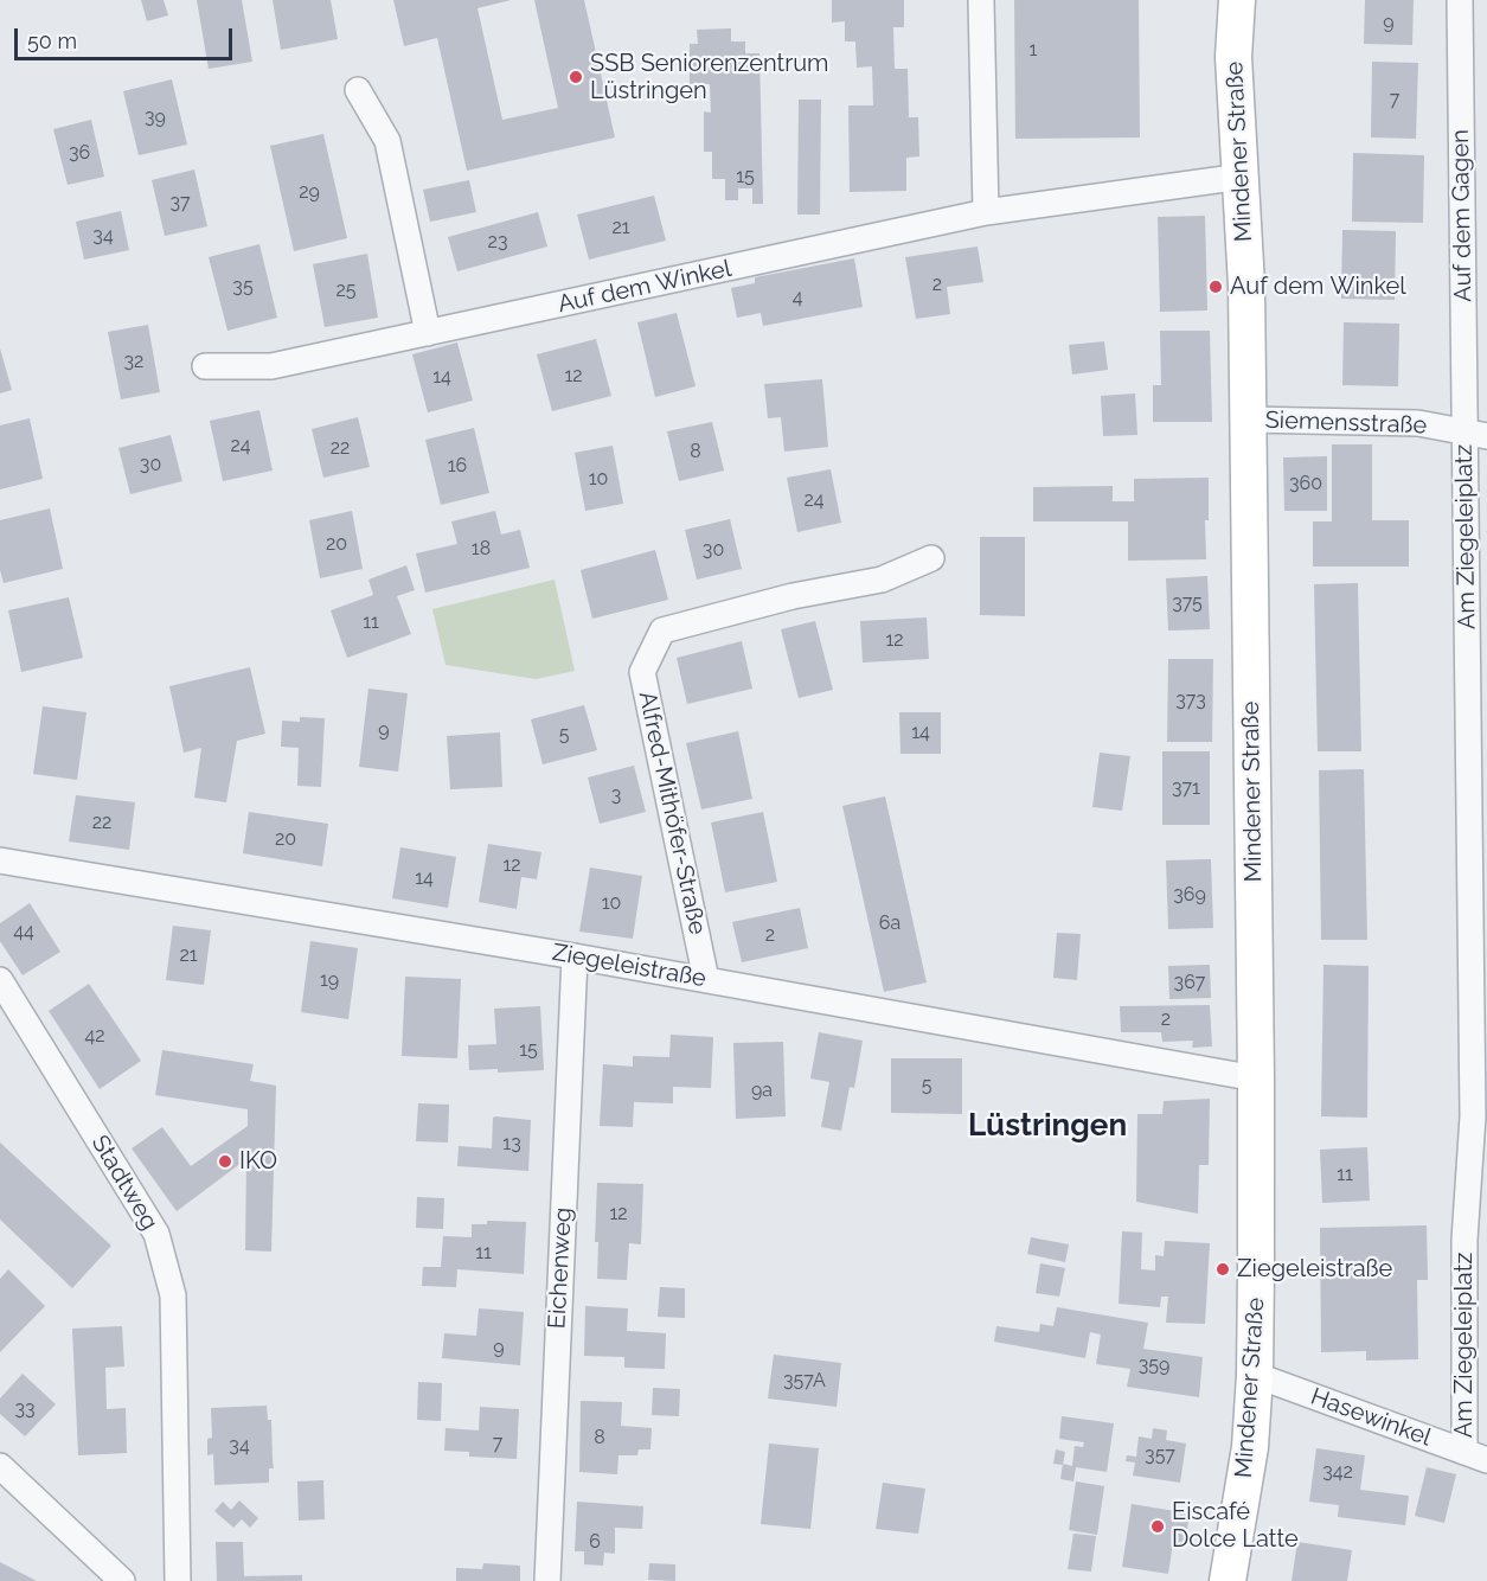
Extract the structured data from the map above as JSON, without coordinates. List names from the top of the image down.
{
  "streets": {
    "main road": ["Mindener Straße"],
    "street": [
      "Auf dem Gagen",
      "Auf dem Winkel",
      "Siemensstraße",
      "Am Ziegeleiplatz",
      "Alfred-Mithöfer-Straße",
      "Ziegeleistraße",
      "Stadtweg",
      "Eichenweg",
      "Hasewinkel"
    ]
  },
  "crossings": [
    ["Mindener Straße", "Auf dem Winkel"],
    ["Mindener Straße", "Siemensstraße"],
    ["Mindener Straße", "Ziegeleistraße"],
    ["Mindener Straße", "Hasewinkel"],
    ["Auf dem Gagen", "Siemensstraße"],
    ["Auf dem Gagen", "Am Ziegeleiplatz"],
    ["Siemensstraße", "Am Ziegeleiplatz"],
    ["Am Ziegeleiplatz", "Hasewinkel"],
    ["Alfred-Mithöfer-Straße", "Ziegeleistraße"],
    ["Ziegeleistraße", "Eichenweg"]
  ],
  "districts": ["Lüstringen"],
  "places": [
    "SSB Seniorenzentrum Lüstringen",
    "Auf dem Winkel",
    "IKO",
    "Ziegeleistraße",
    "Eiscafé Dolce Latte"
  ],
  "house_numbers": [
    "9",
    "1",
    "7",
    "39",
    "36",
    "15",
    "29",
    "37",
    "21",
    "34",
    "23",
    "2",
    "35",
    "25",
    "4",
    "32",
    "12",
    "14",
    "24",
    "22",
    "8",
    "30",
    "16",
    "10",
    "360",
    "24",
    "20",
    "18",
    "30",
    "375",
    "11",
    "12",
    "373",
    "9",
    "14",
    "5",
    "371",
    "3",
    "22",
    "20",
    "12",
    "14",
    "369",
    "10",
    "6a",
    "44",
    "2",
    "21",
    "19",
    "367",
    "2",
    "42",
    "15",
    "5",
    "9a",
    "13",
    "11",
    "12",
    "11",
    "9",
    "359",
    "357A",
    "33",
    "8",
    "7",
    "34",
    "357",
    "342",
    "6"
  ],
  "scale_bar": "50 m"
}
